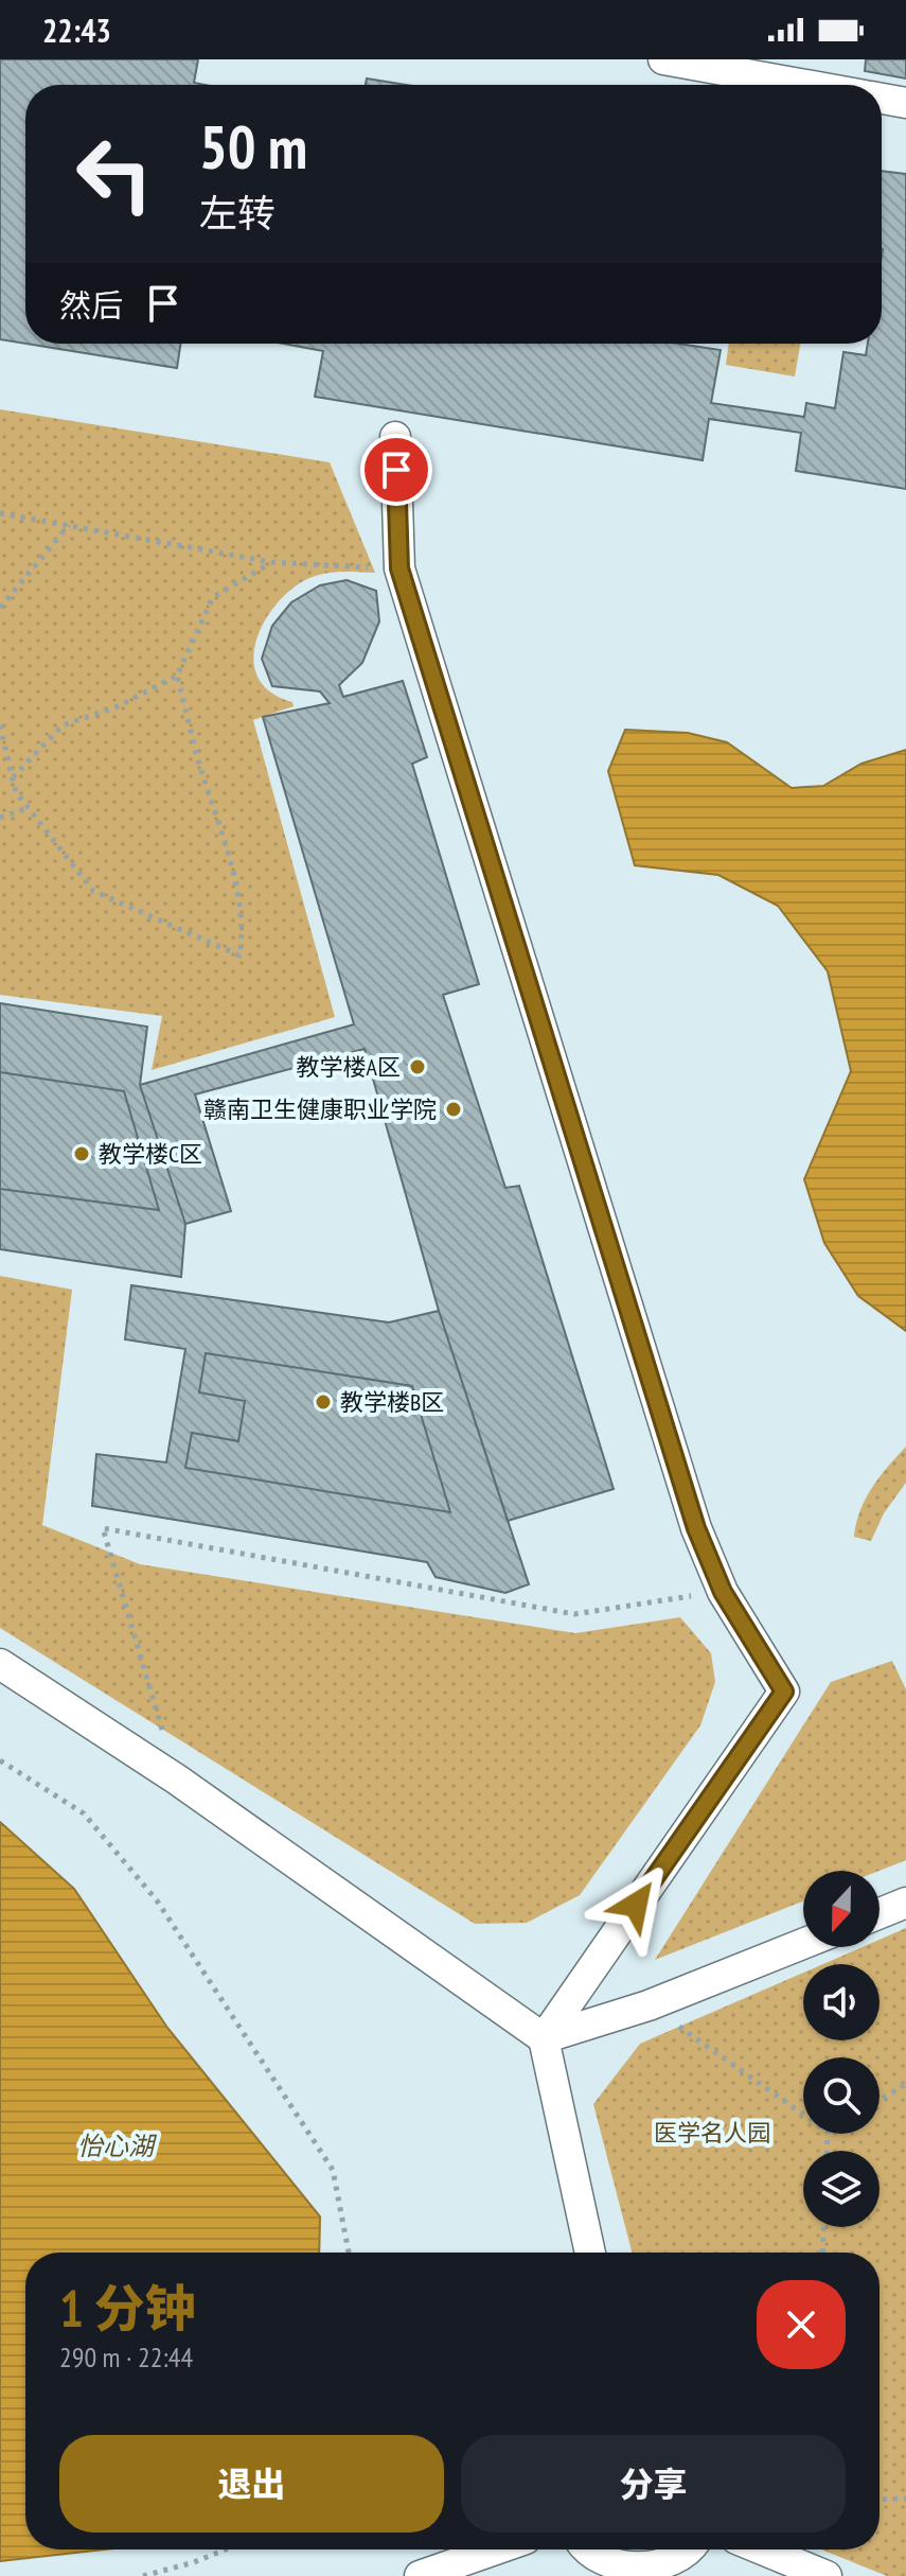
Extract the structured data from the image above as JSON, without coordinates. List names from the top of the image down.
{
  "water": ["怡心湖"],
  "parks": ["医学名人园"],
  "places": [
    "教学楼A区",
    "赣南卫生健康职业学院",
    "教学楼C区",
    "教学楼B区"
  ],
  "north": "bottom",
  "page": {
    "status": "22:43",
    "turn": ["50 m", "左转"],
    "then": "然后",
    "heading": ["1 分钟", "290 m · 22:44"],
    "buttons": ["退出", "分享"]
  }
}
